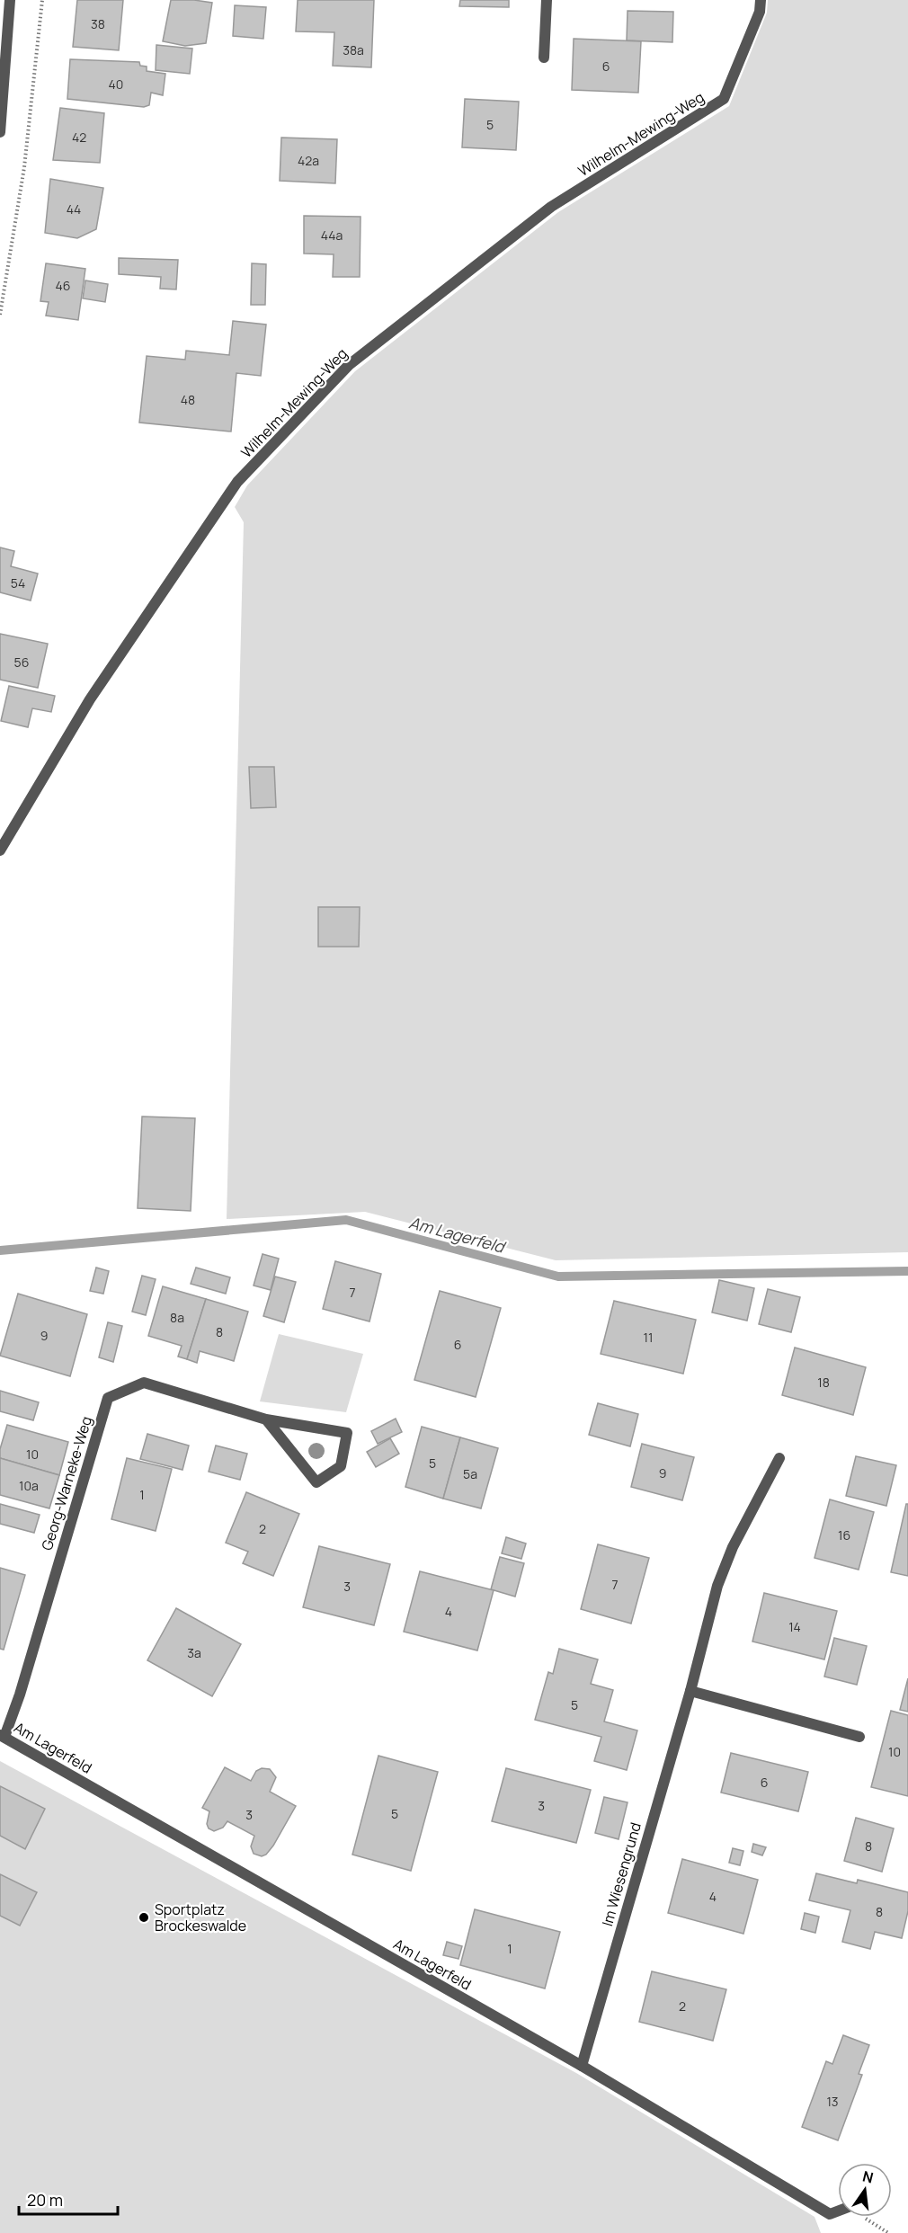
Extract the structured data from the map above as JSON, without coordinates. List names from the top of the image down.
{
  "streets": {
    "street": [
      "Wilhelm-Mewing-Weg",
      "Georg-Warneke-Weg",
      "Am Lagerfeld",
      "Im Wiesengrund"
    ]
  },
  "crossings": [
    ["Georg-Warneke-Weg", "Am Lagerfeld"],
    ["Am Lagerfeld", "Im Wiesengrund"]
  ],
  "water": ["Am Lagerfeld"],
  "places": ["Sportplatz Brockeswalde"],
  "house_numbers": [
    "38",
    "38a",
    "6",
    "40",
    "5",
    "42",
    "42a",
    "44",
    "44a",
    "46",
    "48",
    "54",
    "56",
    "7",
    "8a",
    "8",
    "9",
    "11",
    "6",
    "18",
    "10",
    "5",
    "9",
    "5a",
    "10a",
    "1",
    "2",
    "16",
    "7",
    "3",
    "4",
    "14",
    "3a",
    "5",
    "10",
    "6",
    "3",
    "5",
    "3",
    "8",
    "4",
    "8",
    "1",
    "2",
    "13"
  ],
  "scale_bar": "20 m",
  "north": "top"
}
